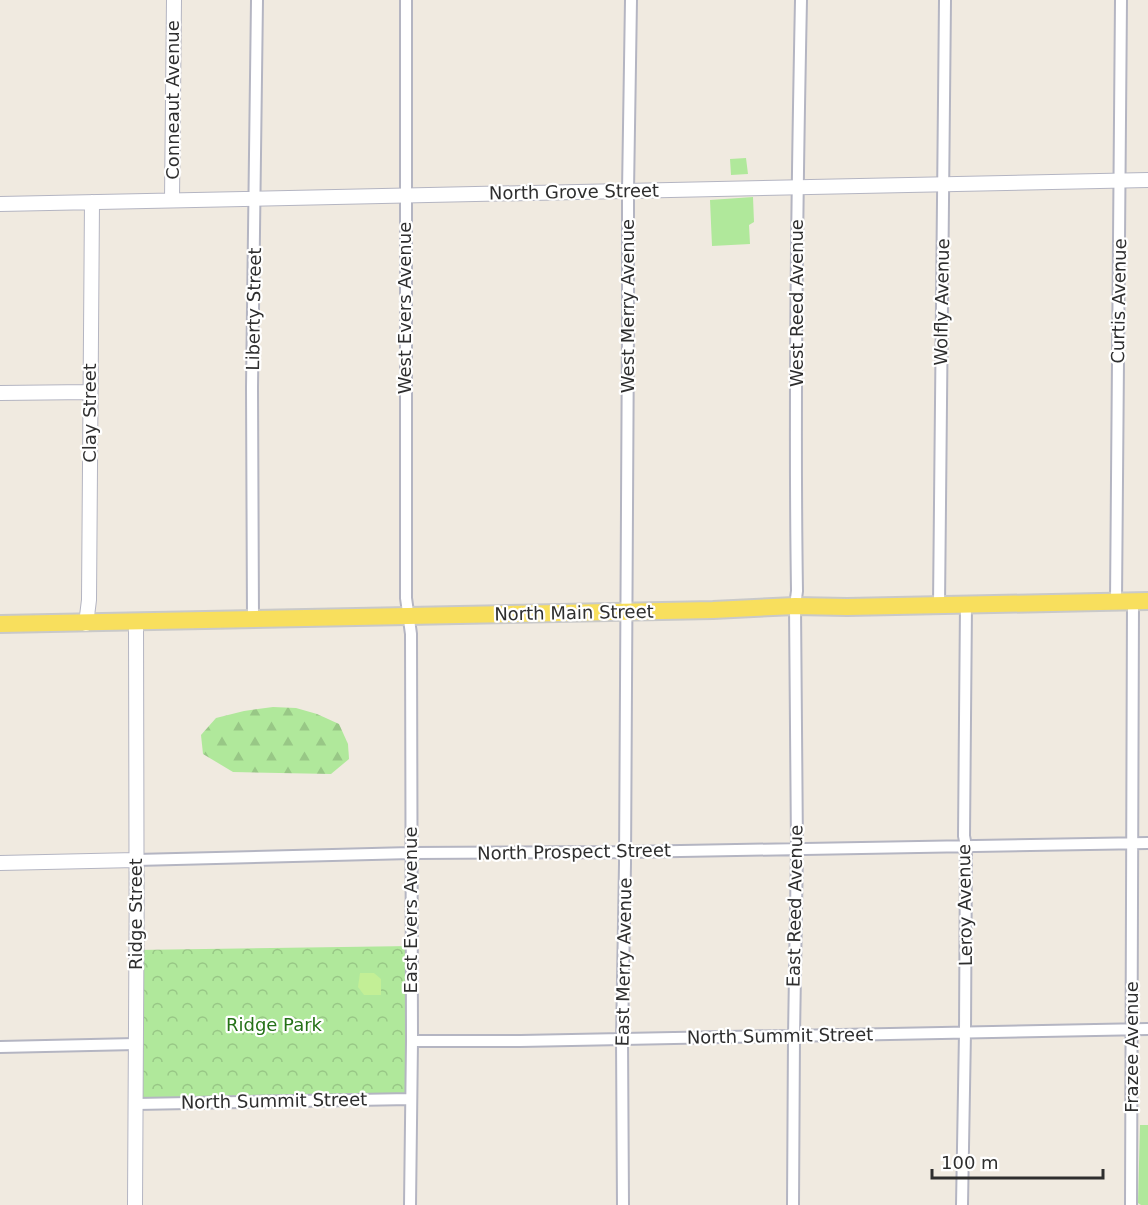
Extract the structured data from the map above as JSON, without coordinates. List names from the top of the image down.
{
  "streets": {
    "main road": ["North Main Street"],
    "street": [
      "Conneaut Avenue",
      "North Grove Street",
      "Curtis Avenue",
      "Wolfly Avenue",
      "West Reed Avenue",
      "West Merry Avenue",
      "West Evers Avenue",
      "Liberty Street",
      "Clay Street",
      "North Prospect Street",
      "Leroy Avenue",
      "East Reed Avenue",
      "East Evers Avenue",
      "Ridge Street",
      "East Merry Avenue",
      "North Summit Street",
      "Frazee Avenue"
    ]
  },
  "crossings": [
    ["Conneaut Avenue", "North Grove Street"],
    ["North Grove Street", "Curtis Avenue"],
    ["North Grove Street", "Wolfly Avenue"],
    ["North Grove Street", "West Reed Avenue"],
    ["North Grove Street", "West Merry Avenue"],
    ["North Grove Street", "West Evers Avenue"],
    ["North Grove Street", "Liberty Street"],
    ["North Grove Street", "Clay Street"],
    ["Curtis Avenue", "North Main Street"],
    ["Wolfly Avenue", "North Main Street"],
    ["West Reed Avenue", "North Main Street"],
    ["West Reed Avenue", "East Reed Avenue"],
    ["West Merry Avenue", "North Main Street"],
    ["West Merry Avenue", "East Merry Avenue"],
    ["West Evers Avenue", "North Main Street"],
    ["West Evers Avenue", "East Evers Avenue"],
    ["Liberty Street", "North Main Street"],
    ["Clay Street", "North Main Street"],
    ["North Main Street", "Leroy Avenue"],
    ["North Main Street", "East Reed Avenue"],
    ["North Main Street", "East Evers Avenue"],
    ["North Main Street", "Ridge Street"],
    ["North Main Street", "East Merry Avenue"],
    ["North Main Street", "Frazee Avenue"],
    ["North Prospect Street", "Leroy Avenue"],
    ["North Prospect Street", "East Reed Avenue"],
    ["North Prospect Street", "East Evers Avenue"],
    ["North Prospect Street", "Ridge Street"],
    ["North Prospect Street", "East Merry Avenue"],
    ["North Prospect Street", "Frazee Avenue"],
    ["Leroy Avenue", "North Summit Street"],
    ["East Reed Avenue", "North Summit Street"],
    ["East Evers Avenue", "North Summit Street"],
    ["Ridge Street", "North Summit Street"],
    ["East Merry Avenue", "North Summit Street"],
    ["North Summit Street", "Frazee Avenue"]
  ],
  "parks": ["Ridge Park"],
  "scale_bar": "100 m"
}
